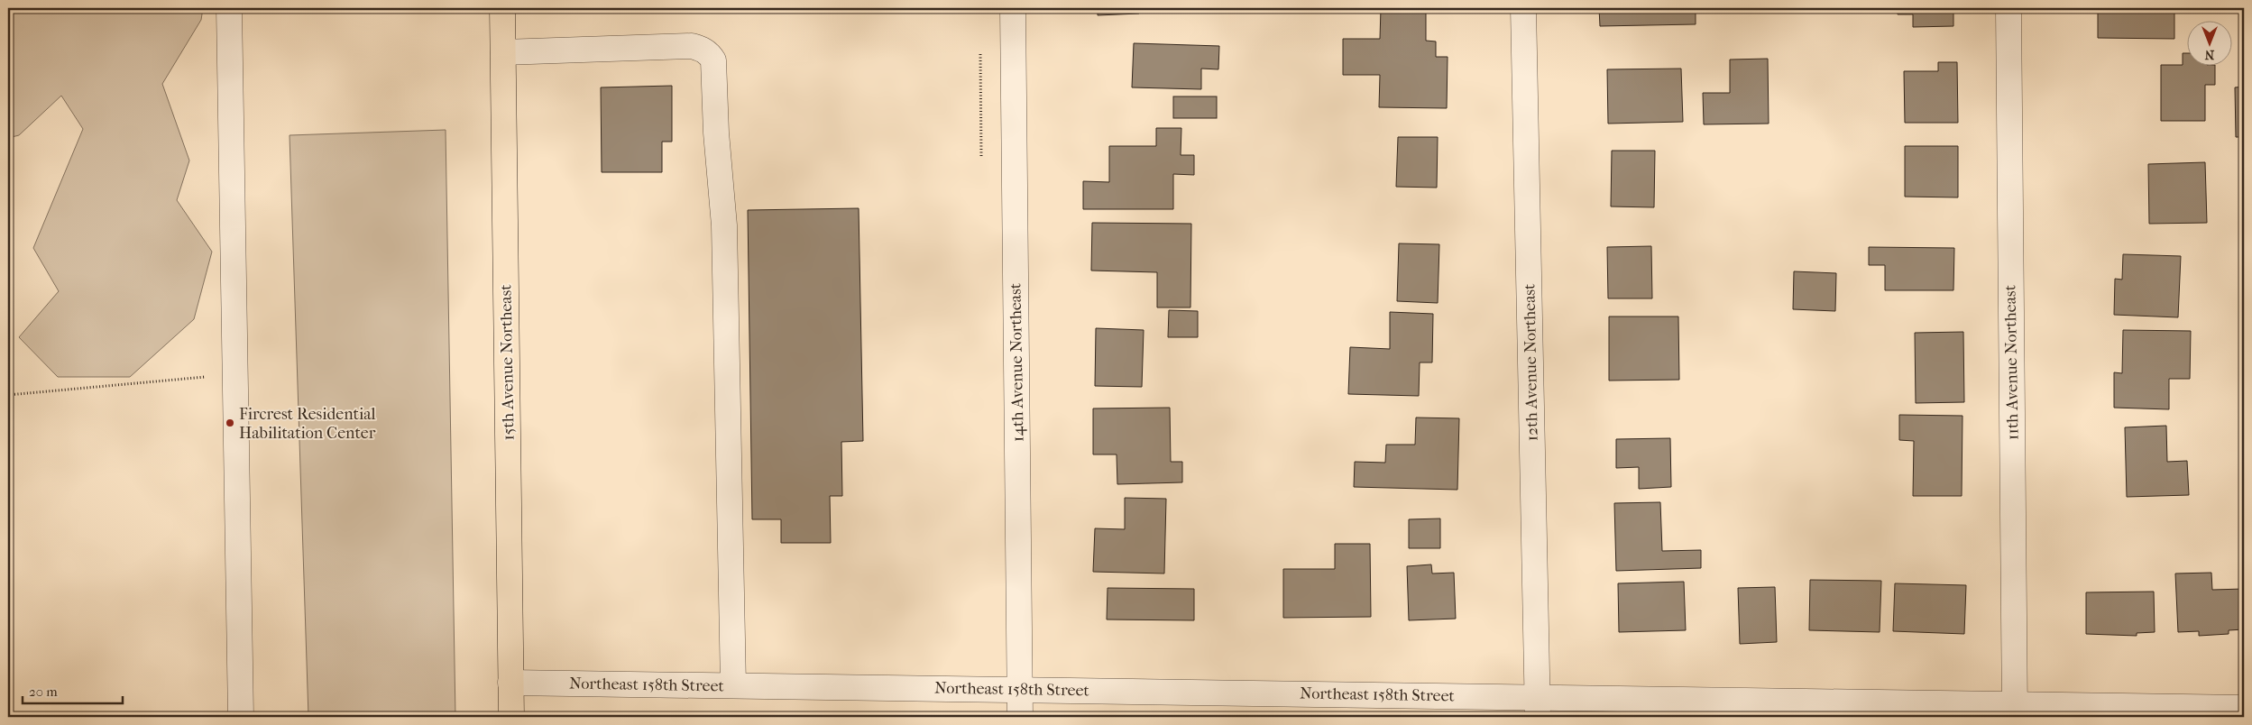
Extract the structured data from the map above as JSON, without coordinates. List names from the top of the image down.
{
  "streets": {
    "main road": ["15th Avenue Northeast"],
    "street": [
      "14th Avenue Northeast",
      "12th Avenue Northeast",
      "11th Avenue Northeast",
      "Northeast 158th Street"
    ]
  },
  "crossings": [
    ["15th Avenue Northeast", "Northeast 158th Street"],
    ["14th Avenue Northeast", "Northeast 158th Street"],
    ["12th Avenue Northeast", "Northeast 158th Street"],
    ["11th Avenue Northeast", "Northeast 158th Street"]
  ],
  "places": ["Fircrest Residential Habilitation Center"],
  "scale_bar": "20 m",
  "north": "bottom"
}
